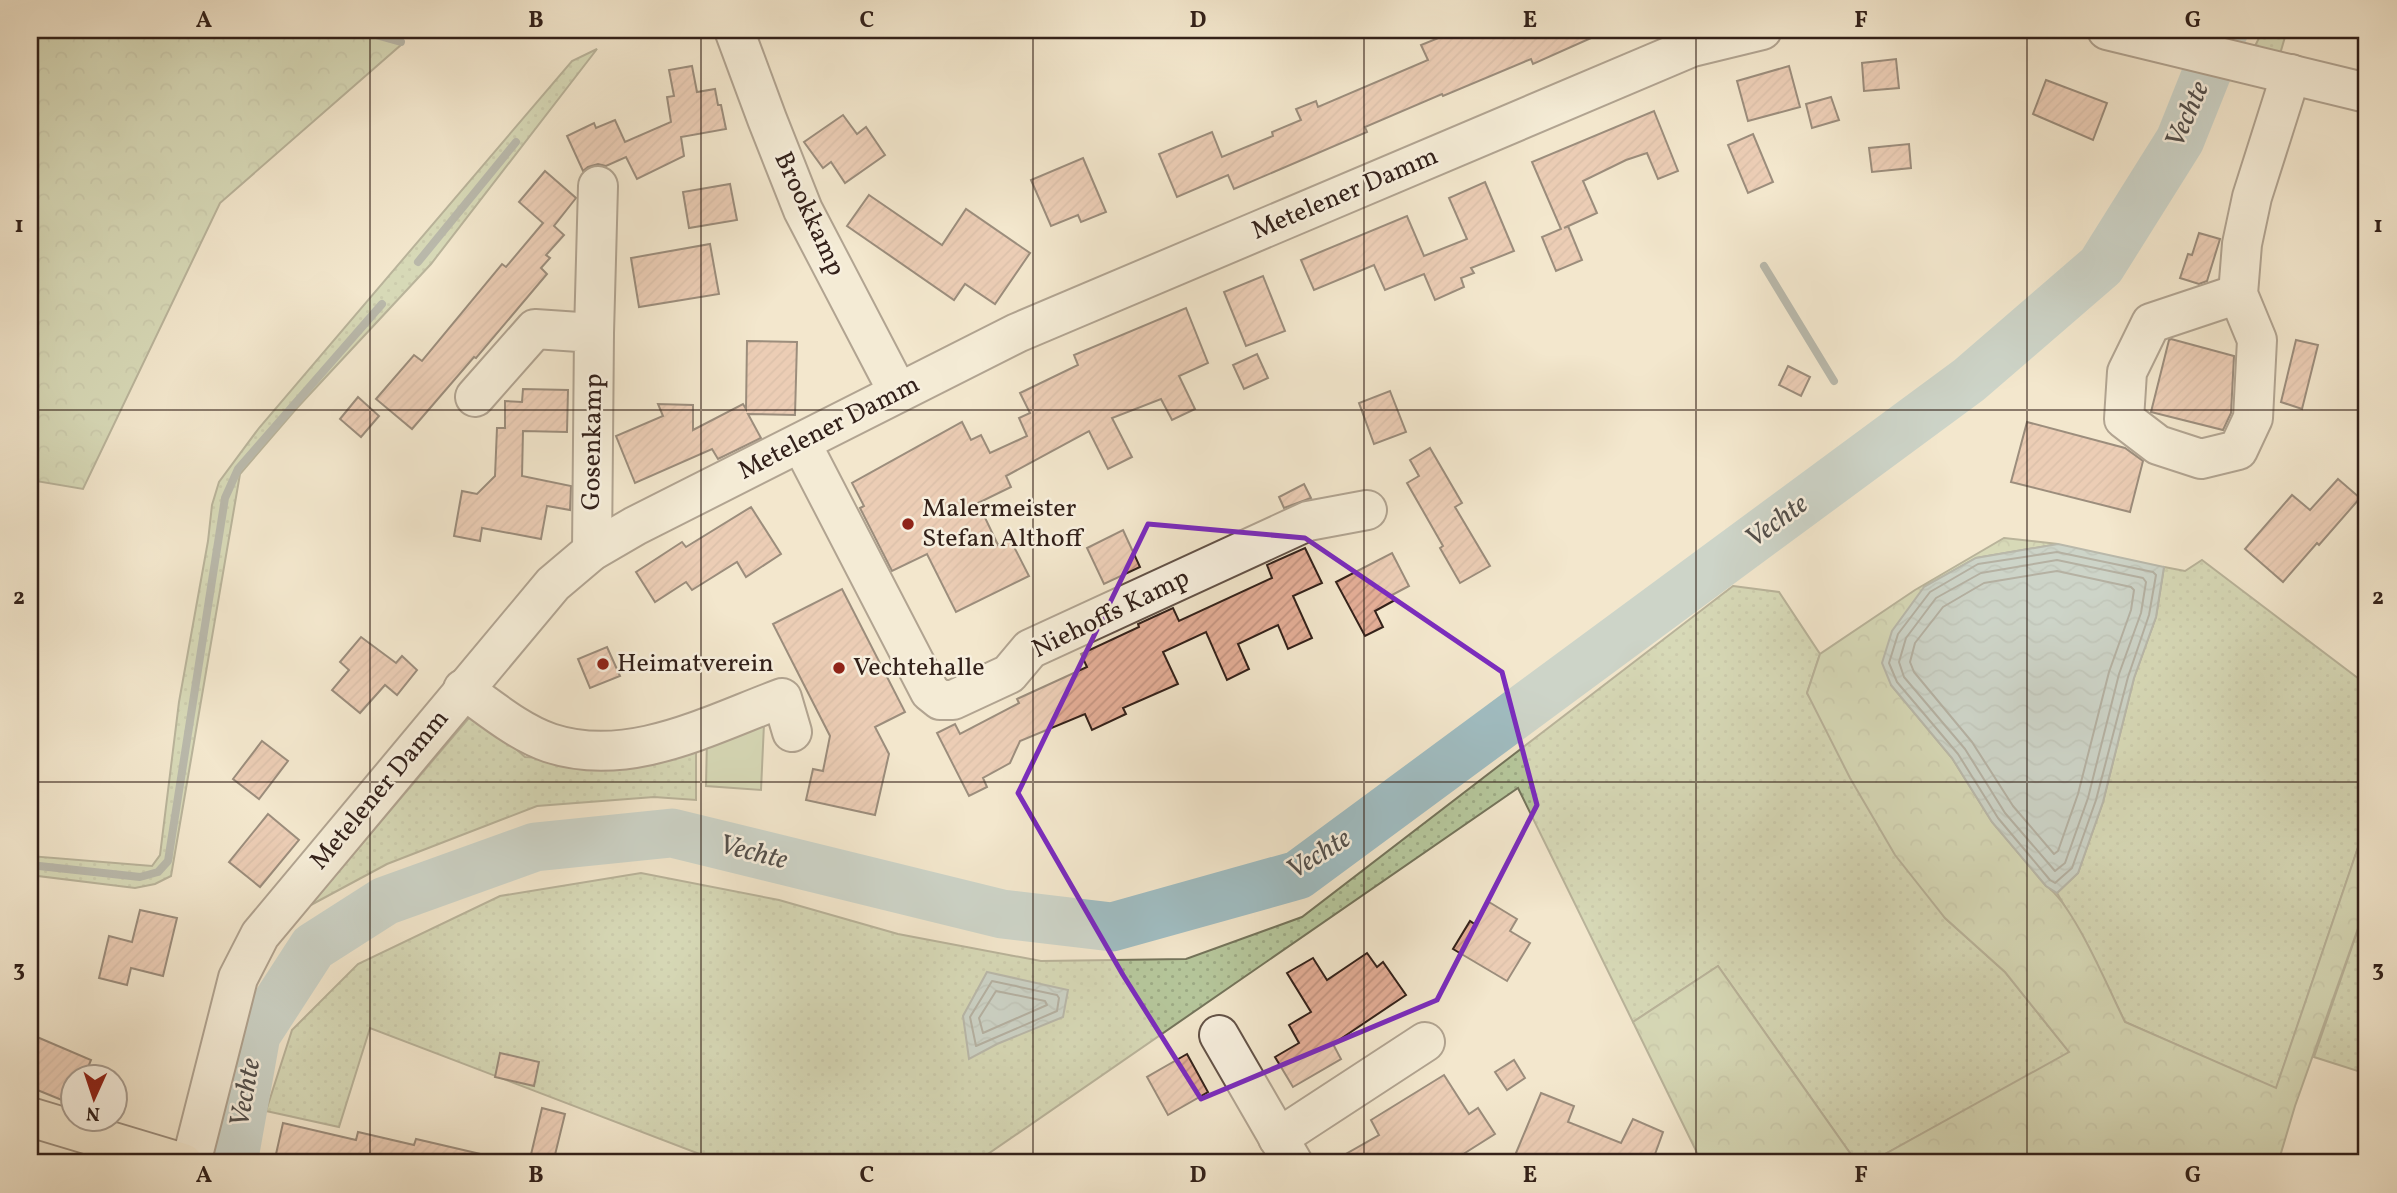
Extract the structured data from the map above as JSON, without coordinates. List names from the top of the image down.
{
  "streets": {
    "street": [
      "Metelener Damm",
      "Brookkamp",
      "Gosenkamp",
      "Niehoffs Kamp"
    ]
  },
  "crossings": [
    ["Metelener Damm", "Brookkamp"],
    ["Metelener Damm", "Gosenkamp"],
    ["Metelener Damm", "Niehoffs Kamp"]
  ],
  "water": ["Vechte"],
  "places": ["Malermeister Stefan Althoff", "Heimatverein", "Vechtehalle"],
  "north": "bottom",
  "grid": {
    "columns": [
      "A",
      "B",
      "C",
      "D",
      "E",
      "F",
      "G"
    ],
    "rows": ["1", "2", "3"]
  }
}
